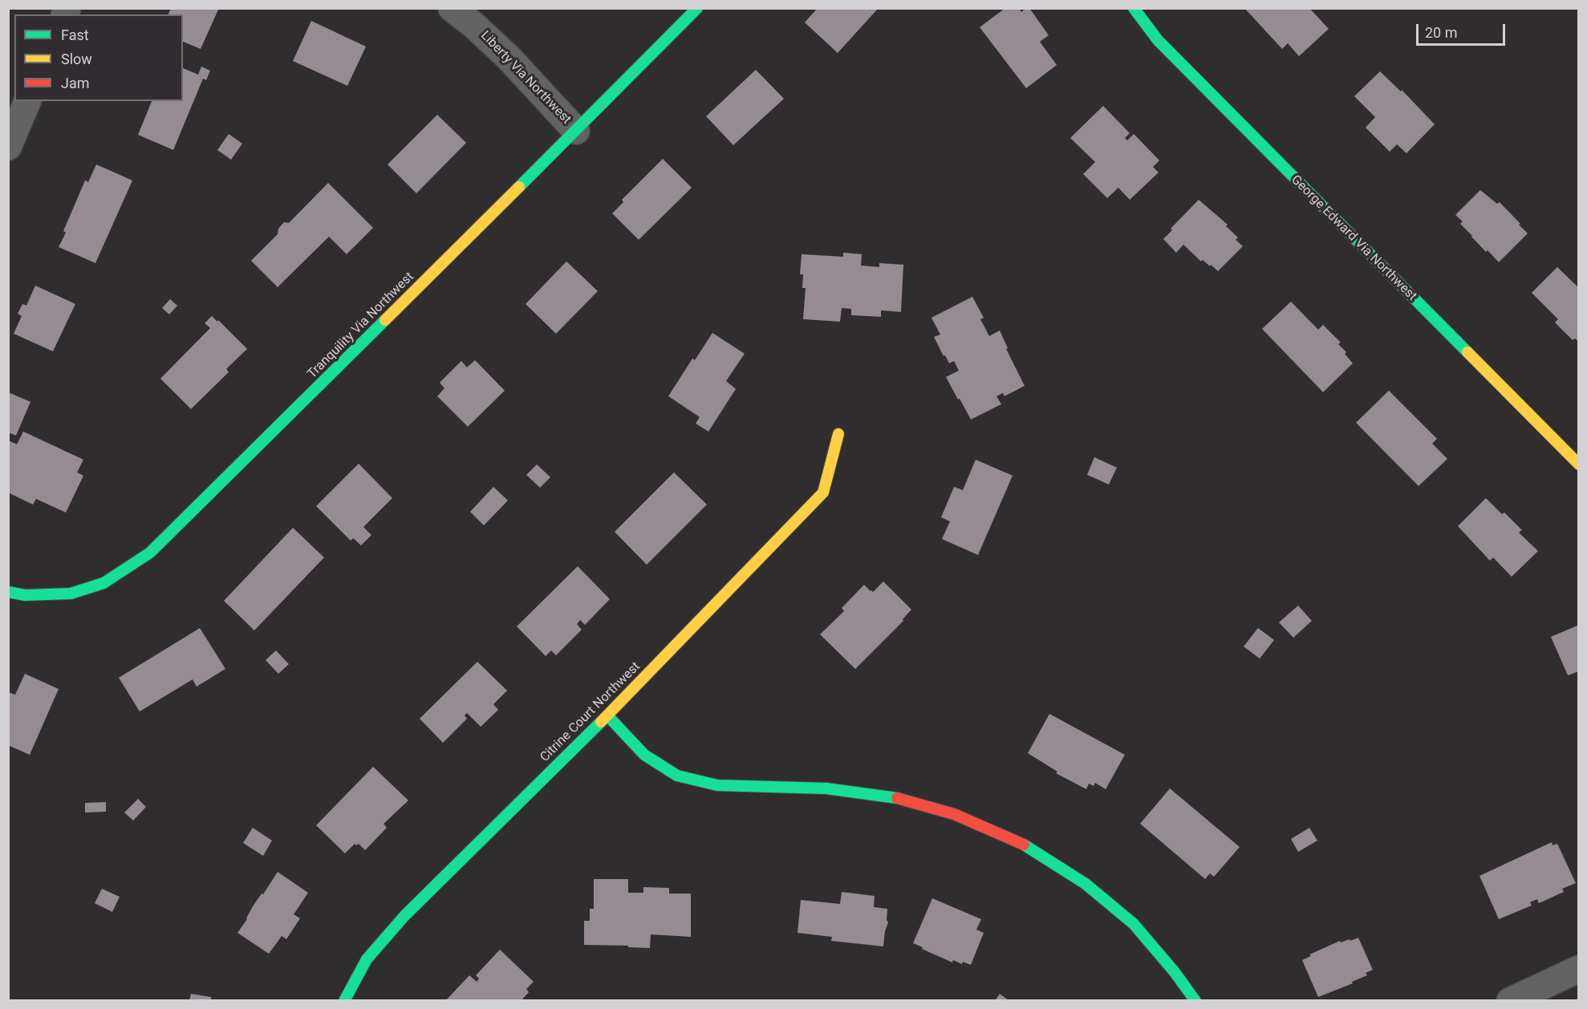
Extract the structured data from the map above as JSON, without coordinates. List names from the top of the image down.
{
  "streets": {
    "street": [
      "Liberty Via Northwest",
      "George Edward Via Northwest",
      "Tranquility Via Northwest",
      "Citrine Court Northwest"
    ]
  },
  "crossings": [
    ["Liberty Via Northwest", "Tranquility Via Northwest"]
  ],
  "legend": ["Fast", "Slow", "Jam"],
  "scale_bar": "20 m"
}
